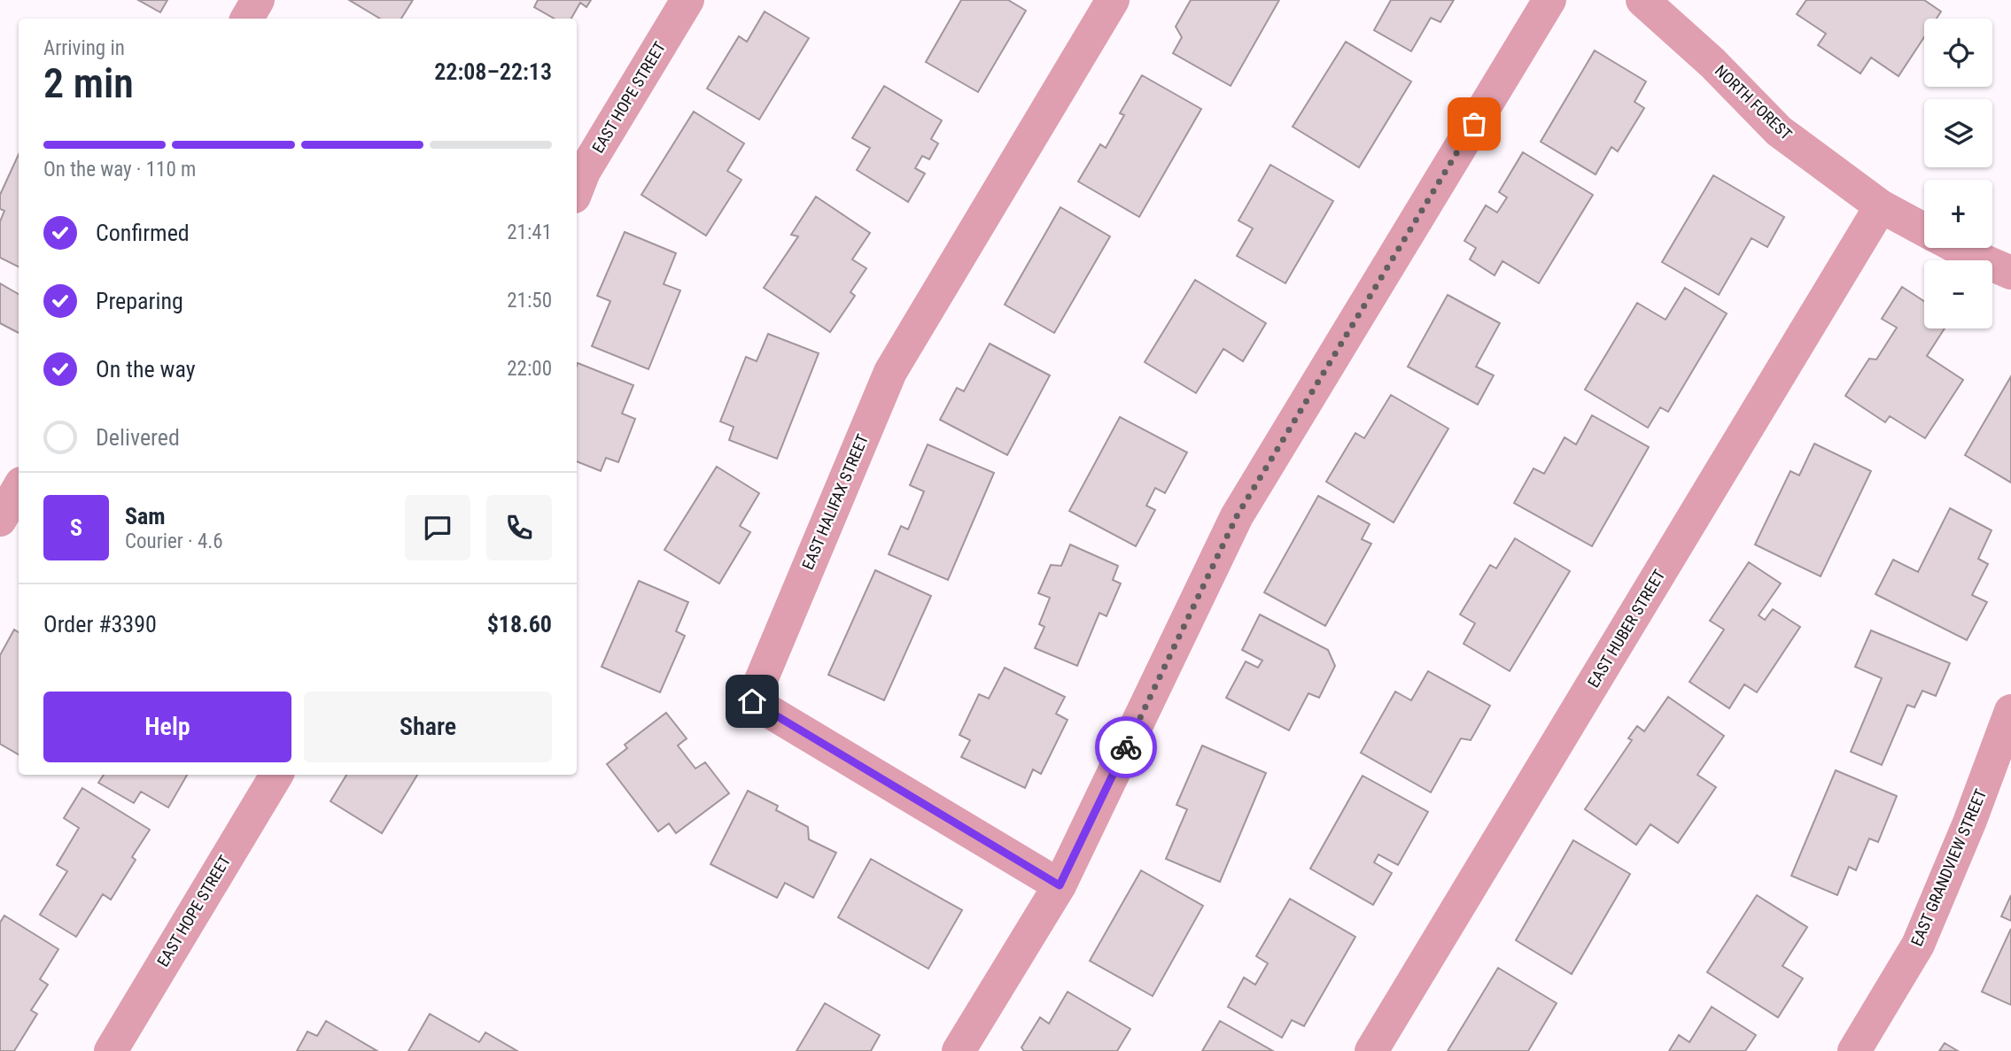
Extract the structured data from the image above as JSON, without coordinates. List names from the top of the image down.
{
  "streets": {
    "street": [
      "EAST HOPE STREET",
      "NORTH FOREST",
      "EAST HALIFAX STREET",
      "EAST HUBER STREET",
      "EAST GRANDVIEW STREET"
    ]
  },
  "crossings": [
    ["NORTH FOREST", "EAST HUBER STREET"]
  ],
  "page": {
    "map_buttons": ["+", "−"],
    "heading": ["2 min", "Arriving in", "22:08–22:13"],
    "panel": [
      "Sam",
      "Courier · 4.6",
      "Order #3390",
      "$18.60"
    ],
    "bar": "On the way · 110 m",
    "list": [
      ["Confirmed", "21:41"],
      ["Preparing", "21:50"],
      ["On the way", "22:00"],
      "Delivered"
    ],
    "round": "S",
    "buttons": ["Help", "Share"]
  }
}
